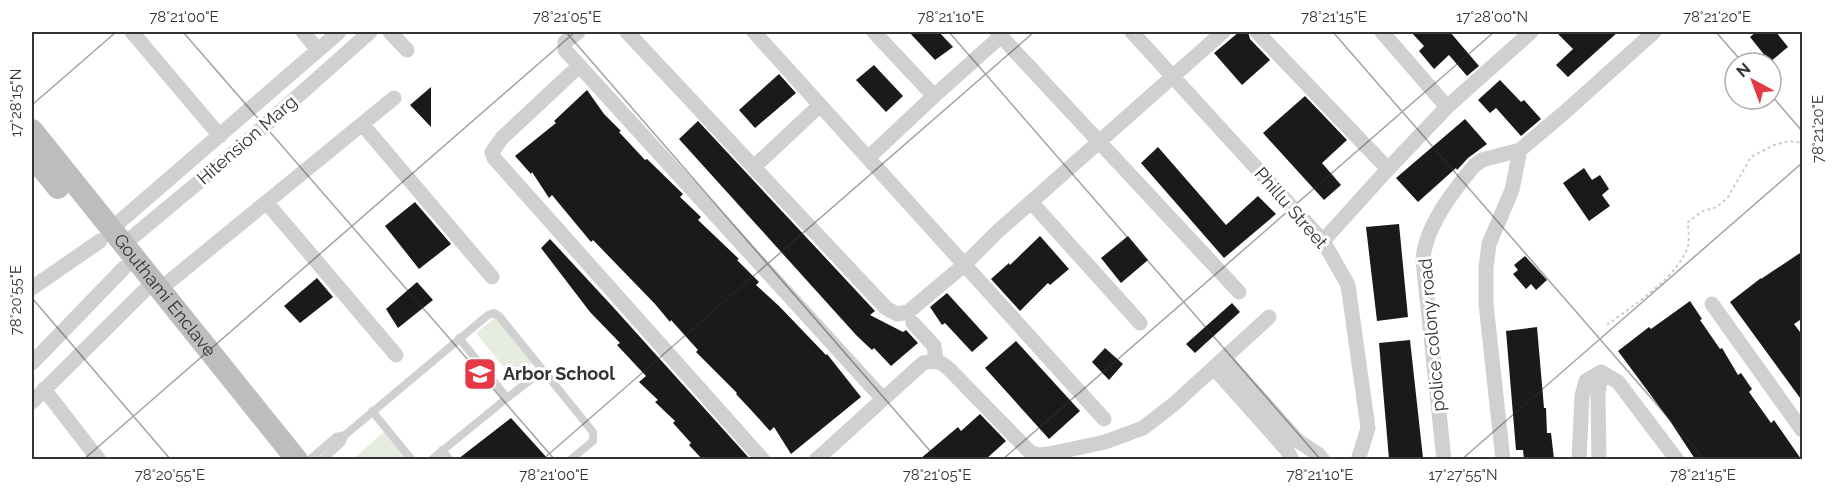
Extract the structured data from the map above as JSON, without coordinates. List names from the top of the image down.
{
  "streets": {
    "street": [
      "Hitension Marg",
      "Phillu Street",
      "Gouthami Enclave",
      "police colony road"
    ]
  },
  "crossings": [
    ["Hitension Marg", "Gouthami Enclave"]
  ],
  "places": {
    "school or university": ["Arbor School"]
  },
  "north": "top left",
  "coordinates": [
    "78°21'00\"E",
    "78°21'05\"E",
    "78°21'10\"E",
    "78°21'15\"E",
    "17°28'00\"N",
    "78°21'20\"E",
    "17°28'15\"N",
    "78°20'55\"E",
    "17°27'55\"N"
  ]
}
